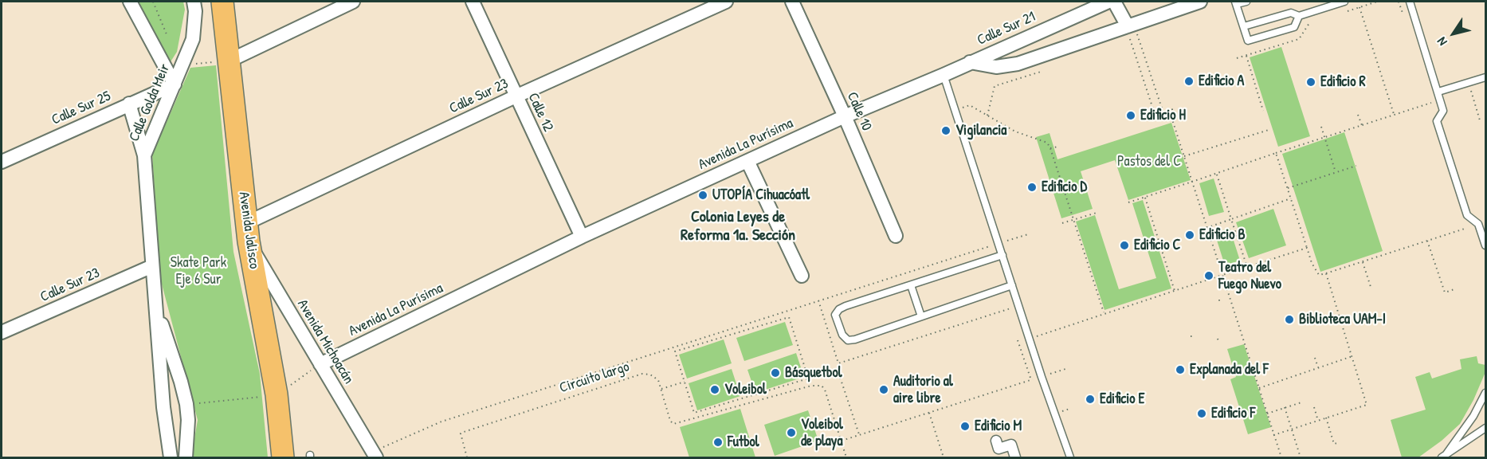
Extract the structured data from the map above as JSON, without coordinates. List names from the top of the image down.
{
  "streets": {
    "main road": ["Avenida Jalisco"],
    "street": [
      "Calle Sur 21",
      "Calle Sur 23",
      "Calle Golda Meir",
      "Calle Sur 25",
      "Calle 10",
      "Calle 12",
      "Avenida La Purísima",
      "Avenida Michoacán"
    ],
    "path": ["Circuito largo"]
  },
  "crossings": [
    ["Calle Sur 21", "Avenida La Purísima"],
    ["Calle Sur 23", "Calle Golda Meir"],
    ["Calle Sur 23", "Calle 12"],
    ["Calle Sur 23", "Avenida Jalisco"],
    ["Calle Sur 23", "Avenida Michoacán"],
    ["Calle Golda Meir", "Calle Sur 25"],
    ["Calle 10", "Avenida La Purísima"],
    ["Calle 12", "Avenida La Purísima"],
    ["Avenida La Purísima", "Avenida Michoacán"],
    ["Avenida Jalisco", "Avenida Michoacán"]
  ],
  "districts": ["Colonia Leyes de Reforma 1a. Sección"],
  "parks": ["Pastos del C", "Skate Park Eje 6 Sur"],
  "places": [
    "Edificio A",
    "Edificio R",
    "Edificio H",
    "Vigilancia",
    "Edificio D",
    "UTOPÍA Cihuacóatl",
    "Edificio B",
    "Edificio C",
    "Teatro del Fuego Nuevo",
    "Biblioteca UAM-I",
    "Explanada del F",
    "Básquetbol",
    "Voleibol",
    "Auditorio al aire libre",
    "Edificio E",
    "Edificio F",
    "Edificio M",
    "Voleibol de playa",
    "Futbol"
  ],
  "north": "bottom left"
}
